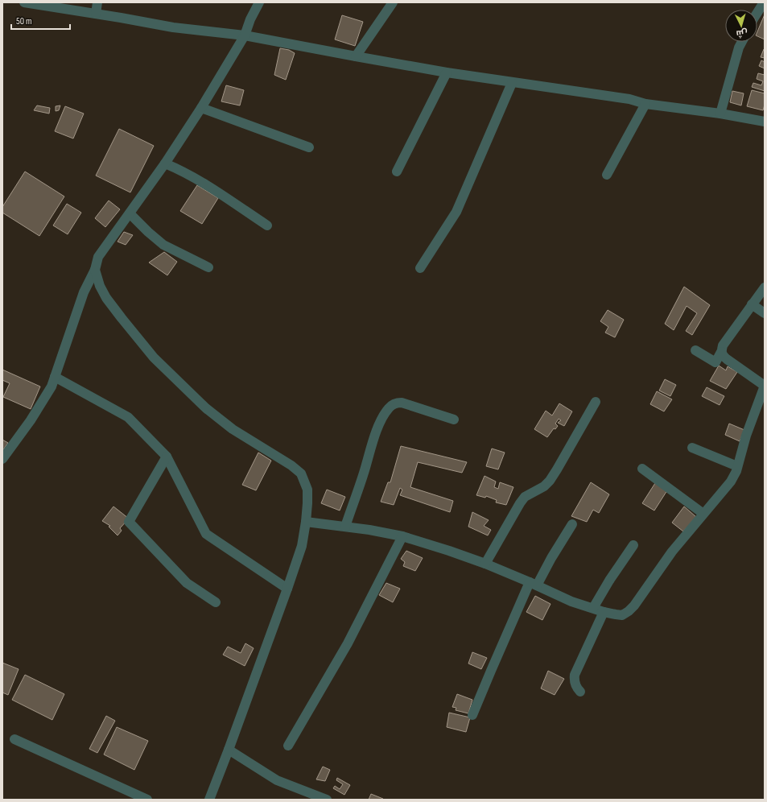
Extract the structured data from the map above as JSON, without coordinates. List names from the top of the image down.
{
  "scale_bar": "50 m",
  "north": "bottom"
}
